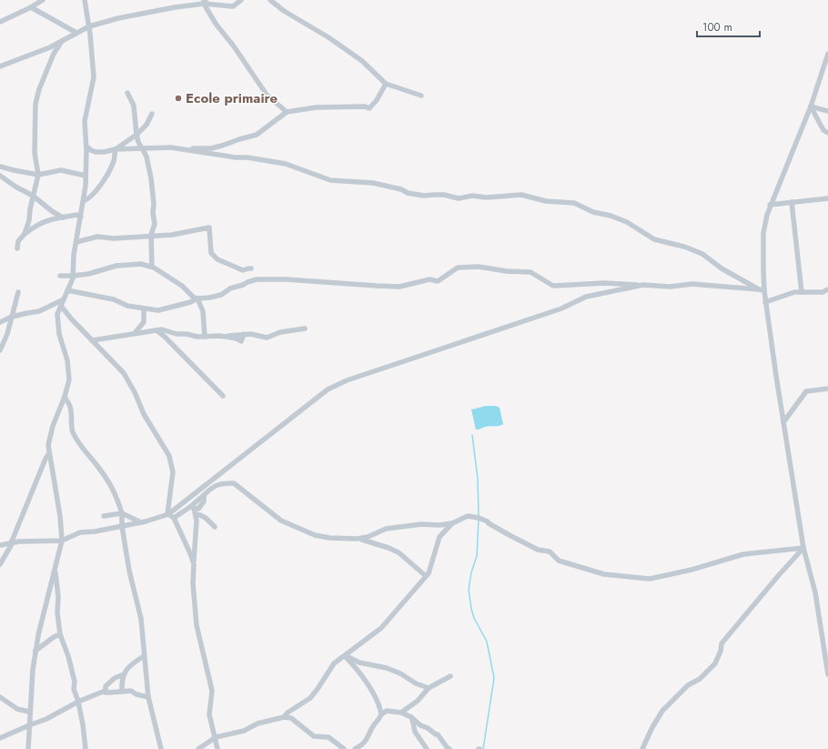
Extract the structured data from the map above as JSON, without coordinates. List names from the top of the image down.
{
  "places": ["Ecole primaire"],
  "scale_bar": "100 m"
}
